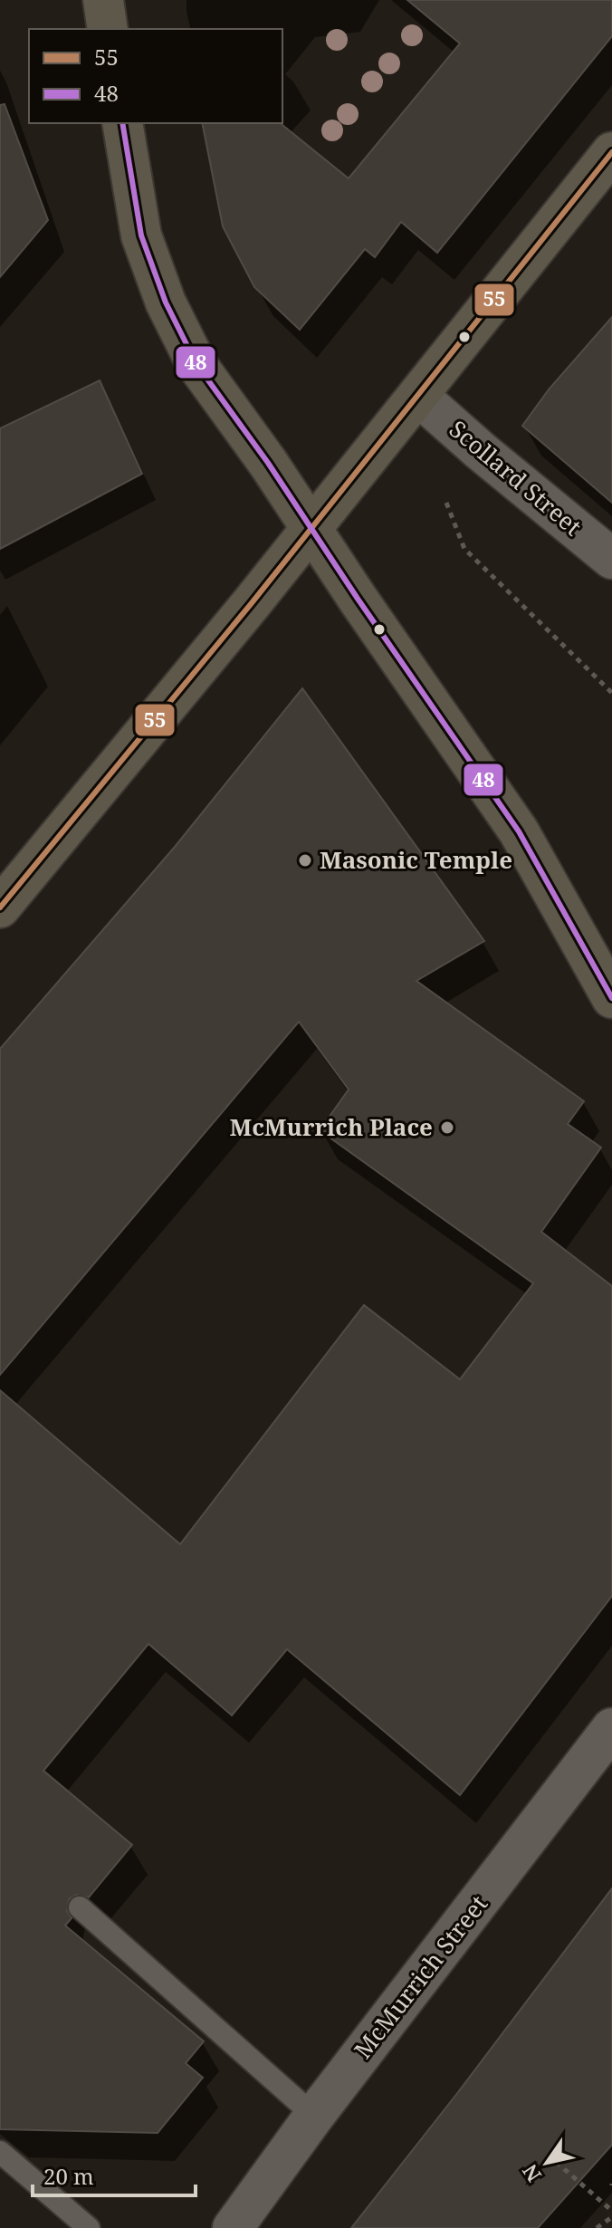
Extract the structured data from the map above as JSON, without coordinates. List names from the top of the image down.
{
  "streets": {
    "street": ["Scollard Street", "McMurrich Street"]
  },
  "places": ["Masonic Temple", "McMurrich Place"],
  "lines": ["transit line 48", "transit line 55"],
  "legend": ["55", "48"],
  "scale_bar": "20 m",
  "north": "bottom left"
}
